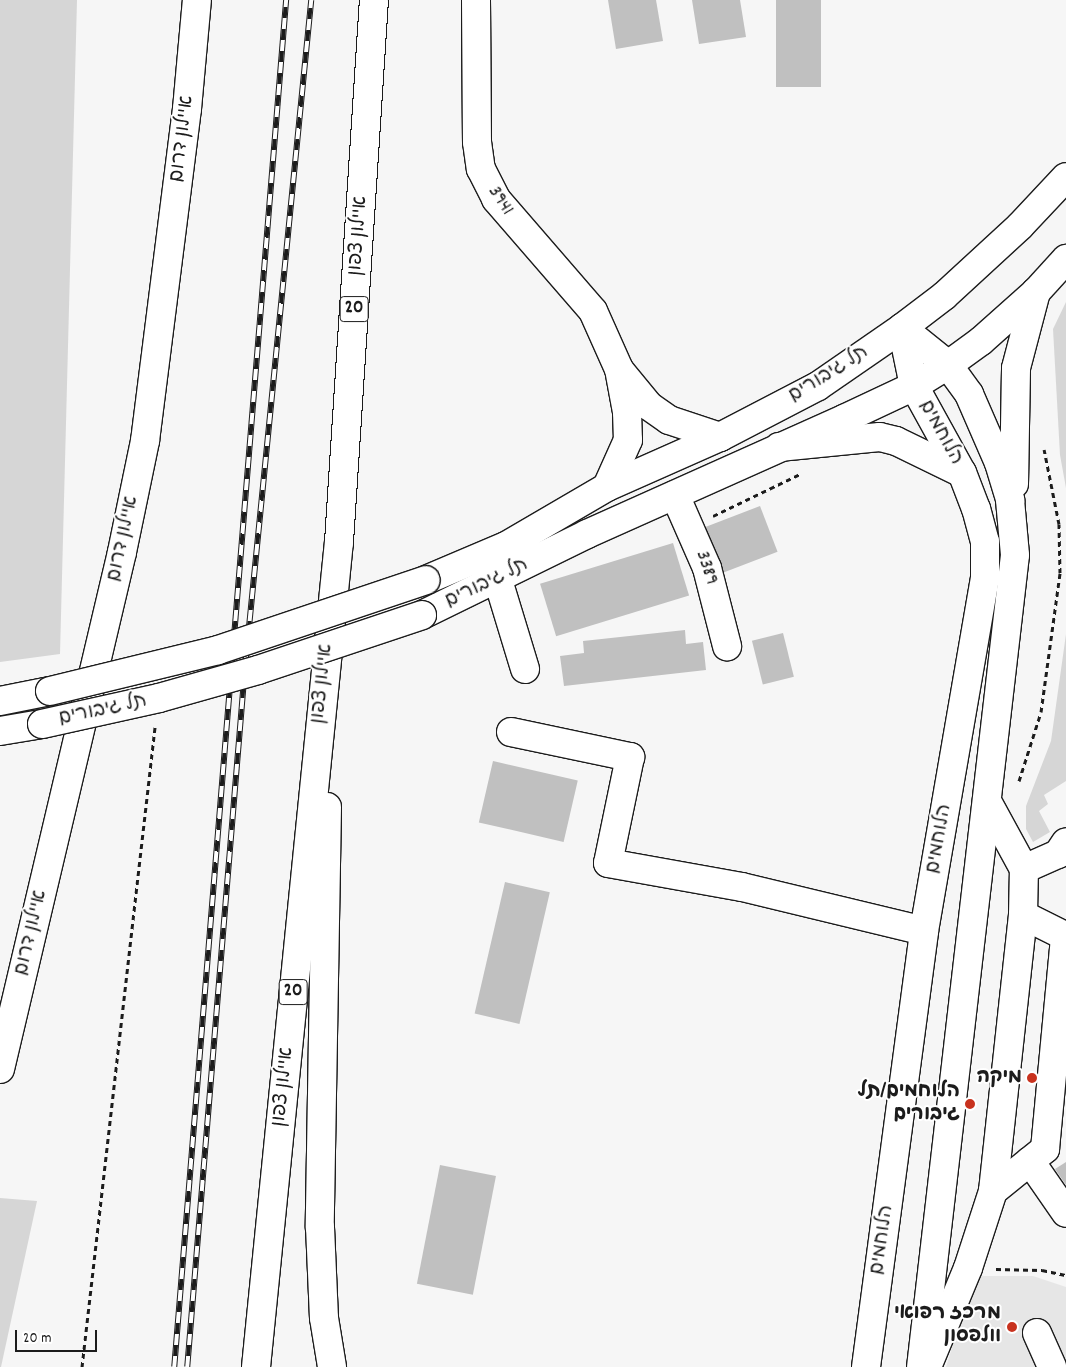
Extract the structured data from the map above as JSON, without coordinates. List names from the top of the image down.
{
  "streets": {
    "main road": [
      "איילון דרום",
      "3941",
      "איילון צפון",
      "20",
      "תל גיבורים",
      "הלוחמים",
      "3389"
    ]
  },
  "crossings": [
    ["3941", "תל גיבורים"],
    ["תל גיבורים", "הלוחמים"],
    ["תל גיבורים", "3389"]
  ],
  "places": ["מיקה", "הלוחמים/תל גיבורים", "מרכז רפואי וולפסון"],
  "scale_bar": "20 m"
}
